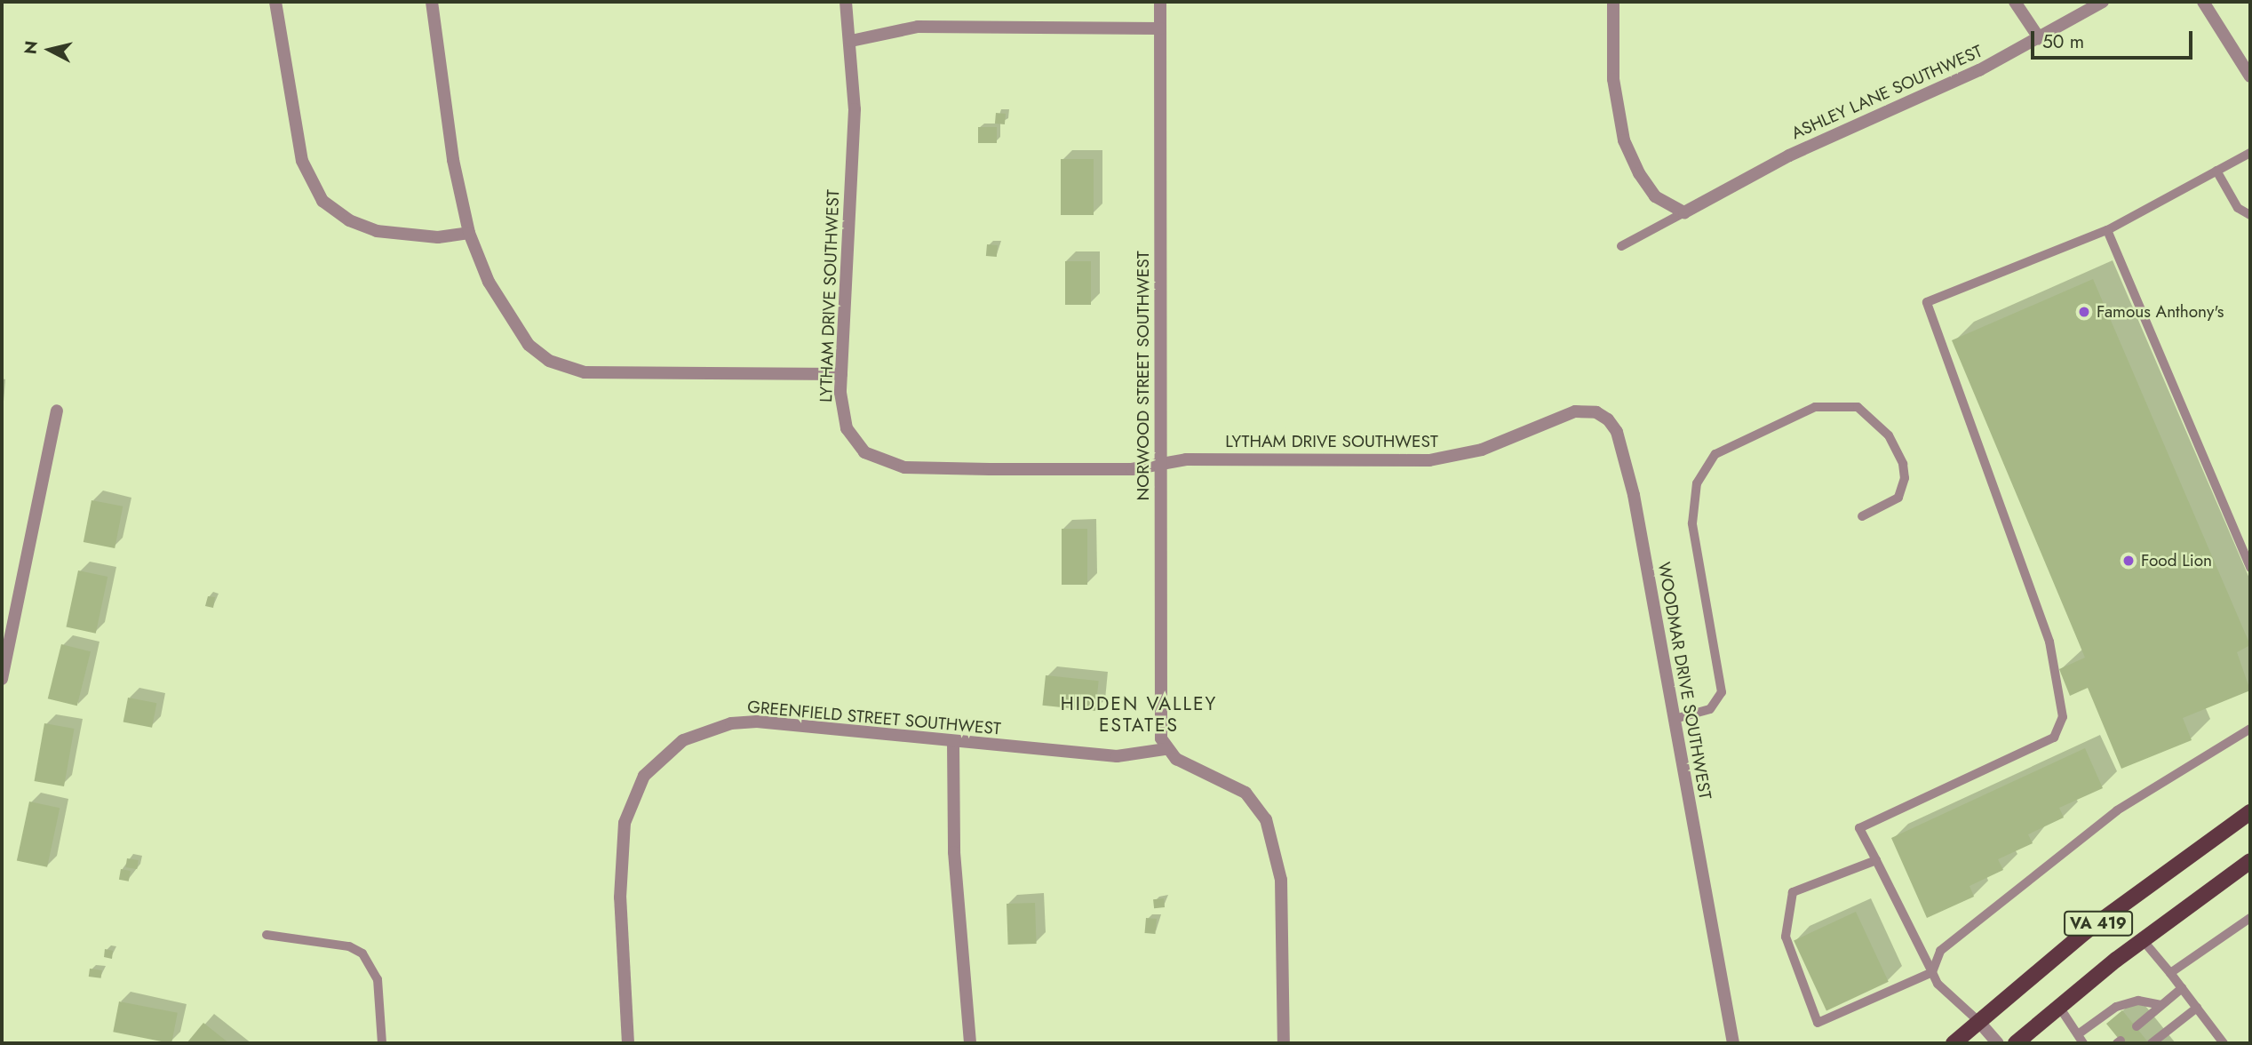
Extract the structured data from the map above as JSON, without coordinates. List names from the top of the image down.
{
  "streets": {
    "main road": ["VA 419"],
    "street": [
      "ASHLEY LANE SOUTHWEST",
      "LYTHAM DRIVE SOUTHWEST",
      "NORWOOD STREET SOUTHWEST",
      "WOODMAR DRIVE SOUTHWEST",
      "GREENFIELD STREET SOUTHWEST"
    ]
  },
  "crossings": [
    ["LYTHAM DRIVE SOUTHWEST", "NORWOOD STREET SOUTHWEST"],
    ["LYTHAM DRIVE SOUTHWEST", "WOODMAR DRIVE SOUTHWEST"],
    ["NORWOOD STREET SOUTHWEST", "GREENFIELD STREET SOUTHWEST"]
  ],
  "districts": ["HIDDEN VALLEY ESTATES"],
  "places": ["Famous Anthony's", "Food Lion"],
  "scale_bar": "50 m",
  "north": "left"
}
